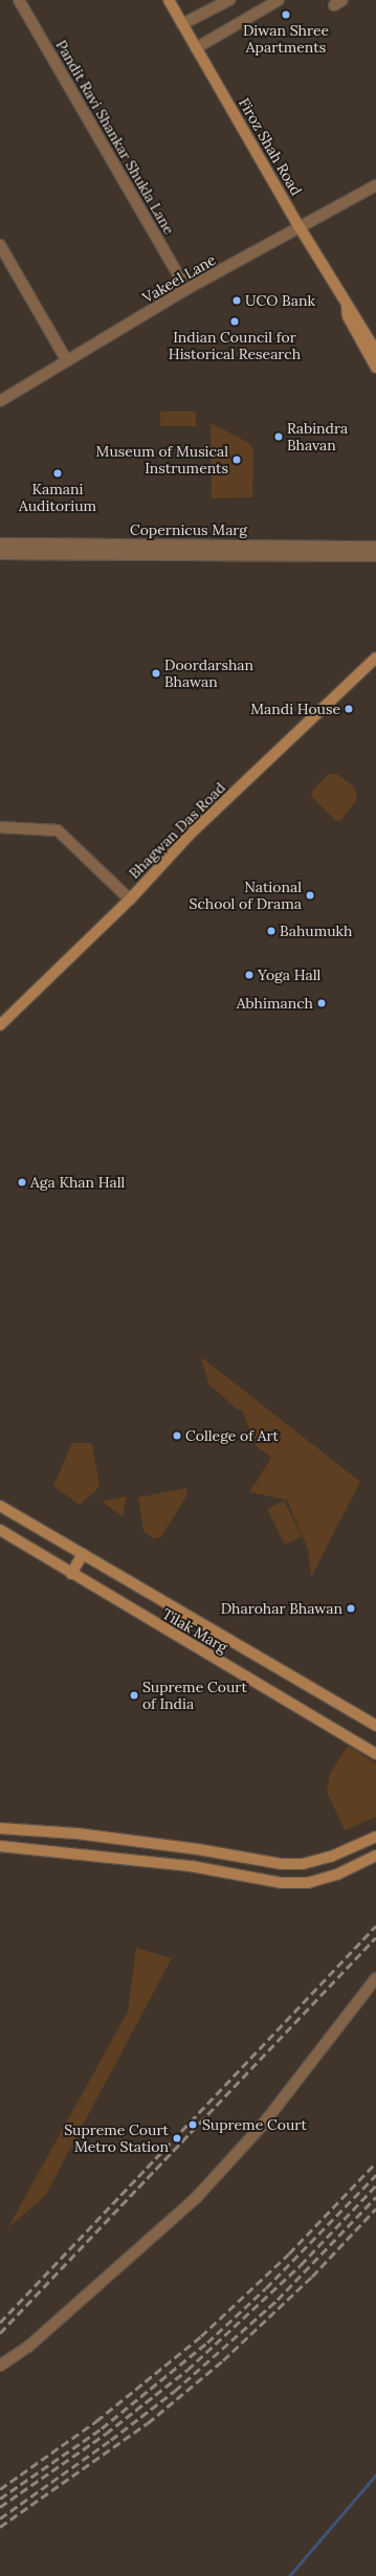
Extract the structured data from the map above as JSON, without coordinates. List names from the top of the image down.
{
  "streets": {
    "main road": ["Firoz Shah Road", "Bhagwan Das Road", "Tilak Marg"],
    "street": ["Pandit Ravi Shankar Shukla Lane", "Vakeel Lane", "Copernicus Marg"]
  },
  "crossings": [
    ["Pandit Ravi Shankar Shukla Lane", "Vakeel Lane"],
    ["Firoz Shah Road", "Vakeel Lane"]
  ],
  "places": [
    "Diwan Shree Apartments",
    "UCO Bank",
    "Indian Council for Historical Research",
    "Rabindra Bhavan",
    "Museum of Musical Instruments",
    "Kamani Auditorium",
    "Doordarshan Bhawan",
    "Mandi House",
    "National School of Drama",
    "Bahumukh",
    "Yoga Hall",
    "Abhimanch",
    "Aga Khan Hall",
    "College of Art",
    "Dharohar Bhawan",
    "Supreme Court of India",
    "Supreme Court",
    "Supreme Court Metro Station"
  ]
}
